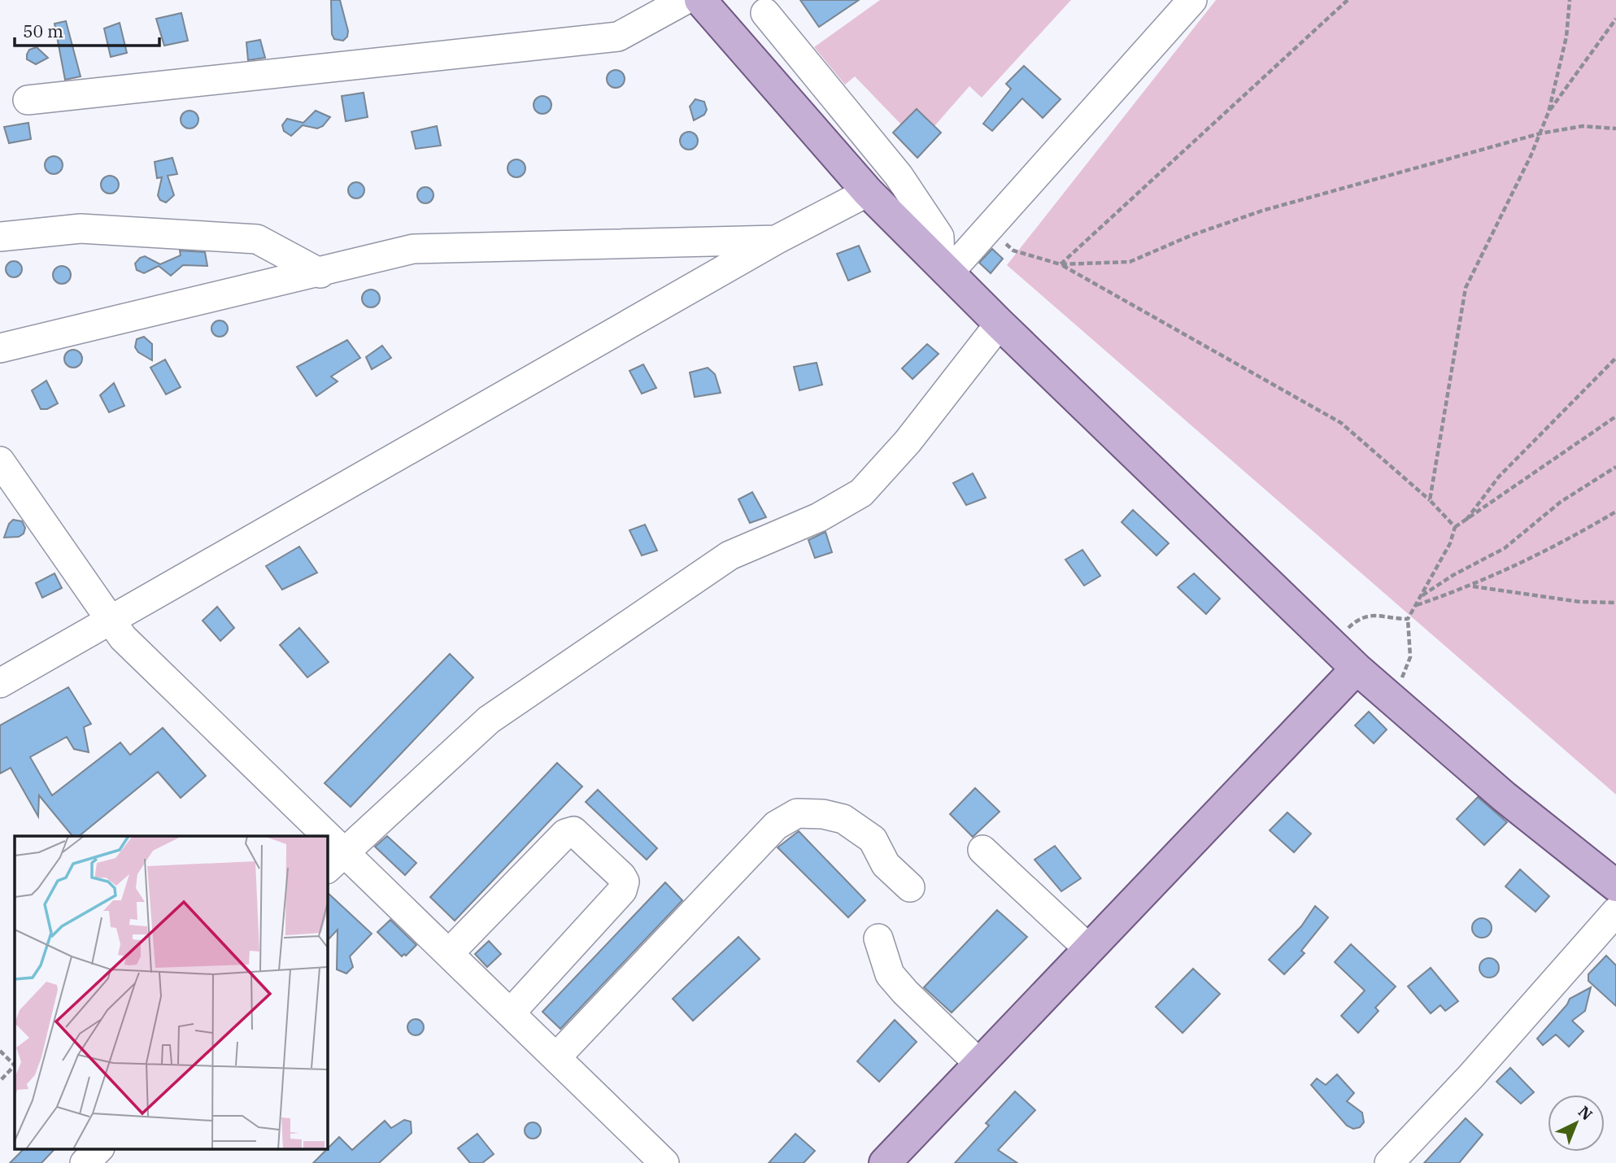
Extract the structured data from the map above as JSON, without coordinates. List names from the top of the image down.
{
  "scale_bar": "50 m",
  "north": "top right"
}
